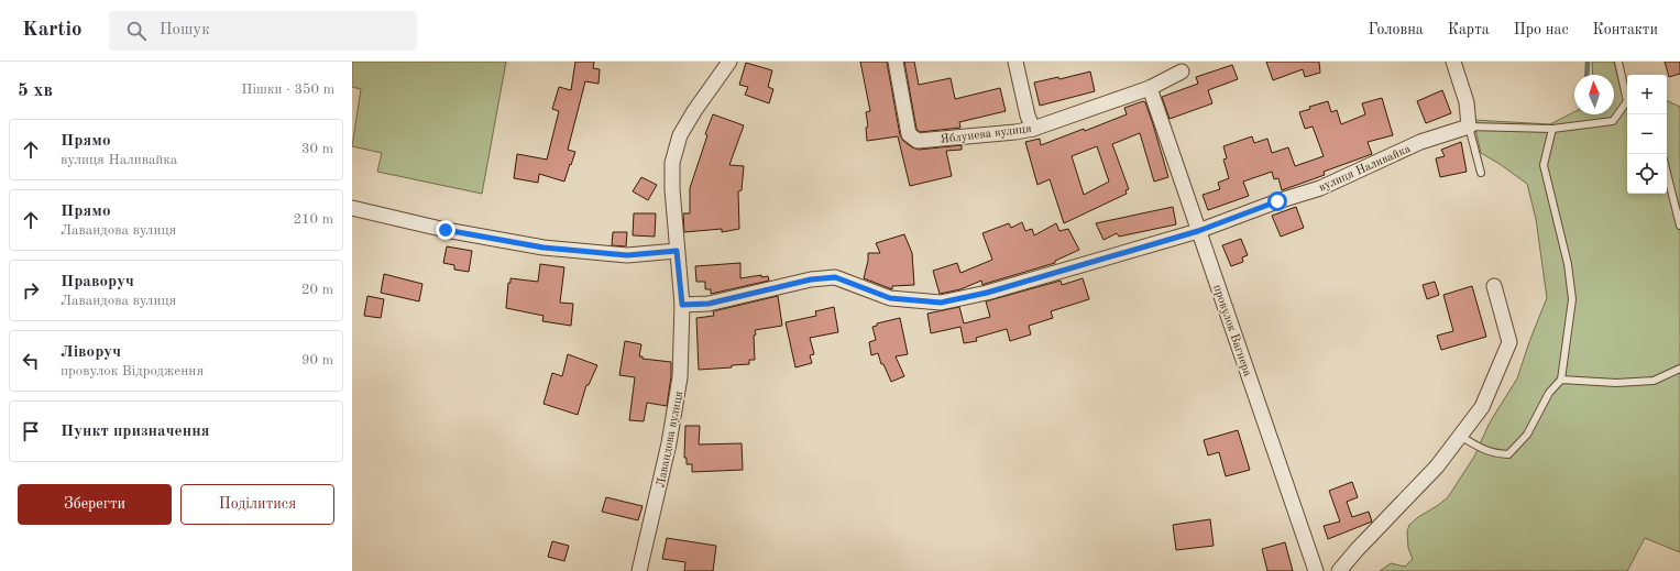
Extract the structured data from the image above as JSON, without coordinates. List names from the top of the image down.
{
  "streets": {
    "street": [
      "Яблунева вулиця",
      "вулиця Наливайка",
      "провулок Вагнера",
      "Лавандова вулиця"
    ]
  },
  "crossings": [
    ["Яблунева вулиця", "провулок Вагнера"],
    ["вулиця Наливайка", "провулок Вагнера"]
  ],
  "north": "top",
  "page": {
    "header": "Kartio",
    "search": "Пошук",
    "nav": [
      "Головна",
      "Карта",
      "Про нас",
      "Контакти"
    ],
    "heading": ["5 хв", "Пішки · 350 m"],
    "map_buttons": ["+", "−"],
    "list": [
      ["Прямо", "вулиця Наливайка", "30 m"],
      ["Прямо", "Лавандова вулиця", "210 m"],
      ["Праворуч", "Лавандова вулиця", "20 m"],
      ["Ліворуч", "провулок Відродження", "90 m"],
      "Пункт призначення"
    ],
    "buttons": ["Зберегти", "Поділитися"]
  }
}
